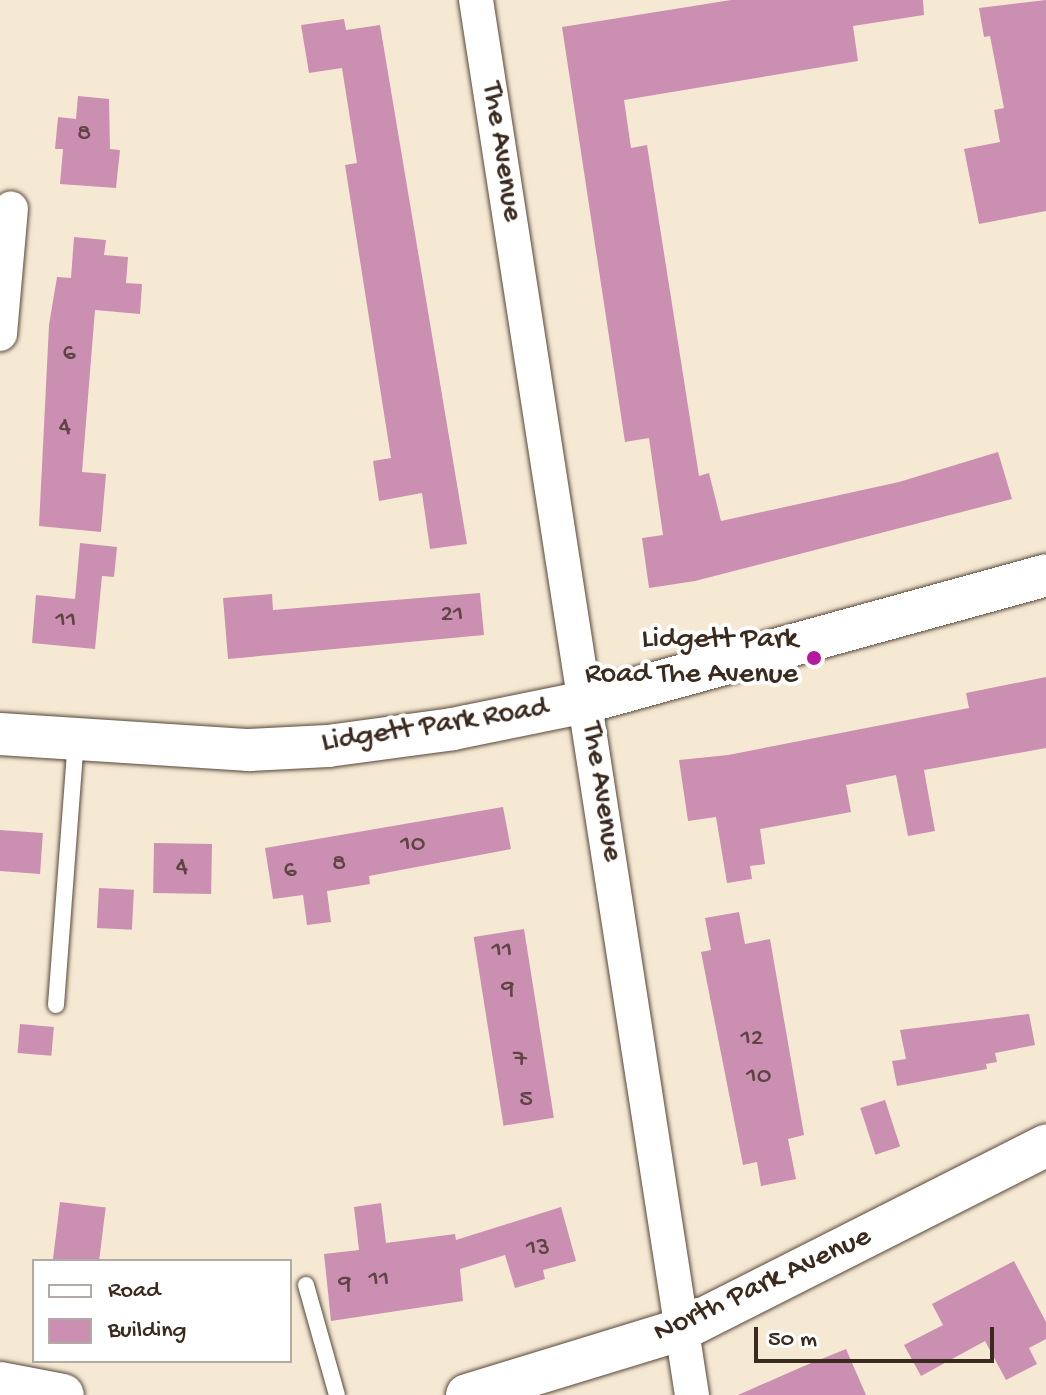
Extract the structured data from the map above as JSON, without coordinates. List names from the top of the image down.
{
  "streets": {
    "street": ["The Avenue", "Lidgett Park Road", "North Park Avenue"]
  },
  "crossings": [
    ["The Avenue", "Lidgett Park Road"],
    ["The Avenue", "North Park Avenue"]
  ],
  "places": ["Lidgett Park Road The Avenue"],
  "house_numbers": [
    "8",
    "6",
    "4",
    "21",
    "11",
    "10",
    "8",
    "4",
    "6",
    "11",
    "9",
    "12",
    "7",
    "10",
    "5",
    "13",
    "11",
    "9"
  ],
  "legend": ["Road", "Building"],
  "scale_bar": "50 m"
}
